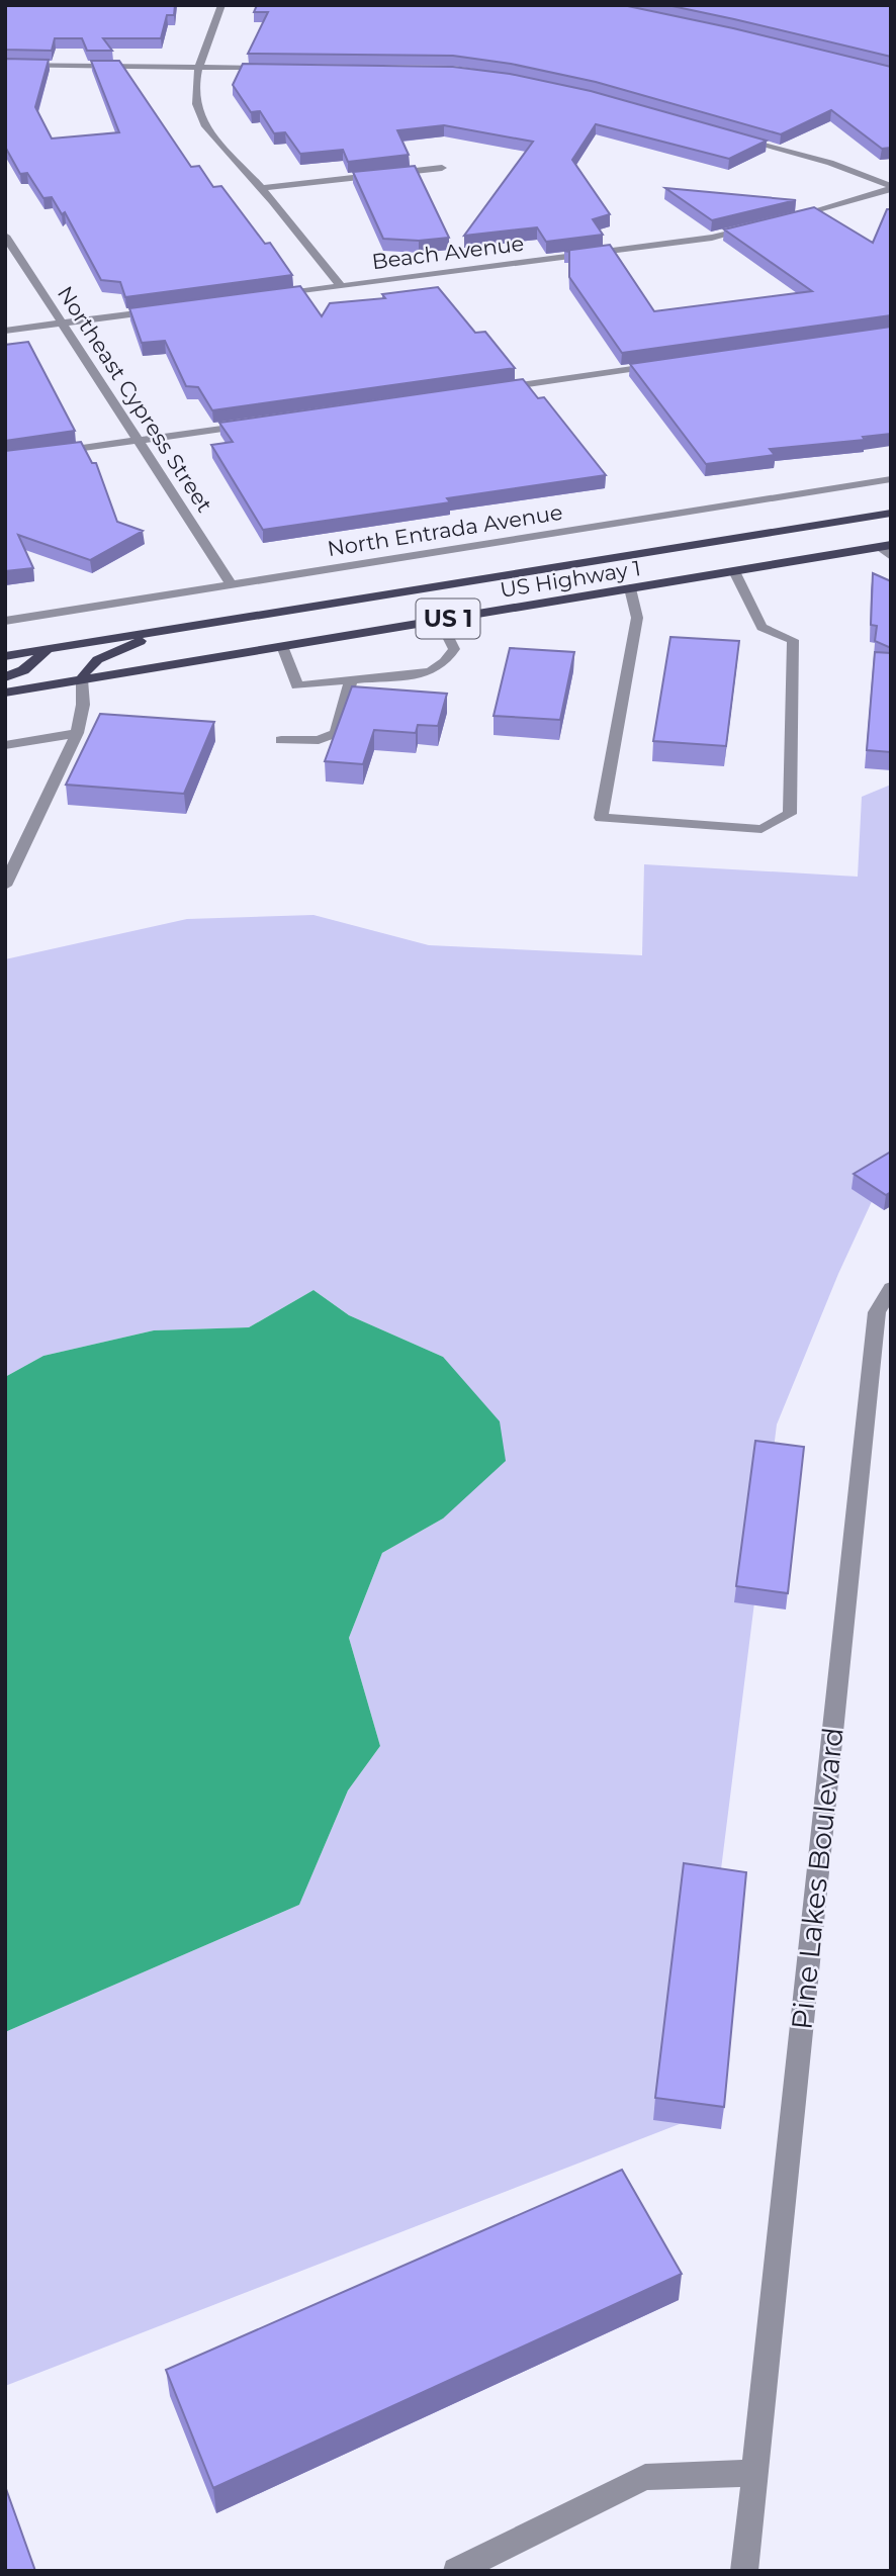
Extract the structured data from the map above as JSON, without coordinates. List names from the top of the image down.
{
  "streets": {
    "main road": ["US Highway 1", "US 1"],
    "street": [
      "Beach Avenue",
      "Northeast Cypress Street",
      "North Entrada Avenue",
      "Pine Lakes Boulevard"
    ]
  },
  "crossings": [
    ["Northeast Cypress Street", "North Entrada Avenue"]
  ]
}
